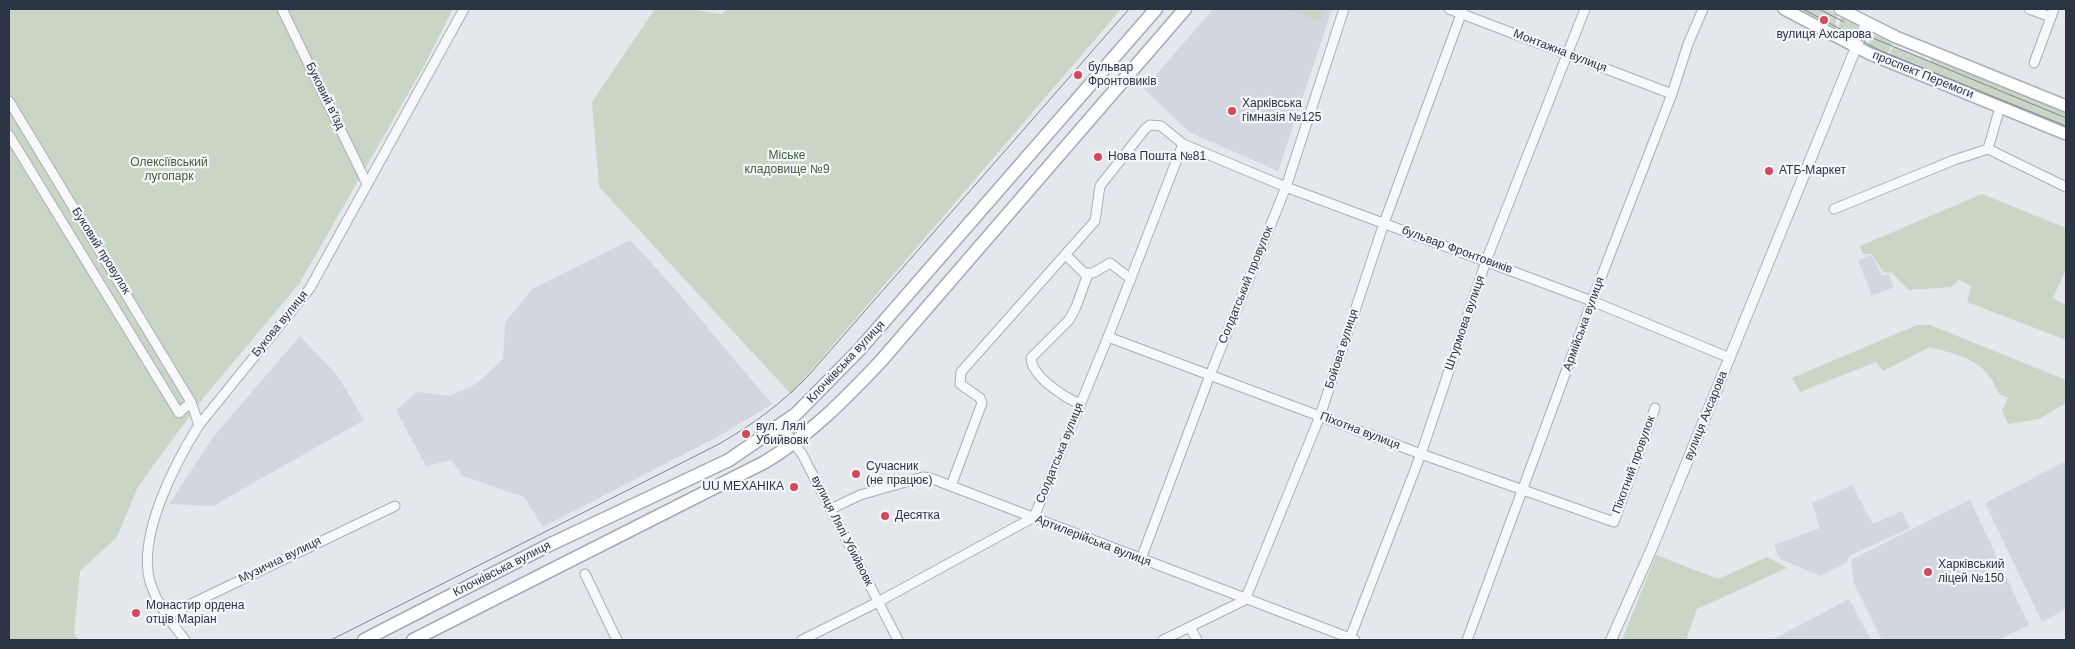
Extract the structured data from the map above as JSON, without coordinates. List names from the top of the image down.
{
  "streets": {
    "main road": ["проспект Перемоги", "Клочківська вулиця"],
    "street": [
      "Монтажна вулиця",
      "Буковий в'їзд",
      "бульвар Фронтовиків",
      "Буковий провулок",
      "Солдатський провулок",
      "Штурмова вулиця",
      "Букова вулиця",
      "Армійська вулиця",
      "Бойова вулиця",
      "вулиця Ахсарова",
      "Піхотна вулиця",
      "Солдатська вулиця",
      "Піхотний провулок",
      "вулиця Лялі Убийвовк",
      "Артилерійська вулиця",
      "Музична вулиця"
    ]
  },
  "crossings": [
    ["Монтажна вулиця", "Штурмова вулиця"],
    ["Монтажна вулиця", "Армійська вулиця"],
    ["Монтажна вулиця", "Бойова вулиця"],
    ["проспект Перемоги", "вулиця Ахсарова"],
    ["Буковий в'їзд", "Букова вулиця"],
    ["бульвар Фронтовиків", "Солдатський провулок"],
    ["бульвар Фронтовиків", "Штурмова вулиця"],
    ["бульвар Фронтовиків", "Армійська вулиця"],
    ["бульвар Фронтовиків", "Бойова вулиця"],
    ["бульвар Фронтовиків", "вулиця Ахсарова"],
    ["бульвар Фронтовиків", "Солдатська вулиця"],
    ["бульвар Фронтовиків", "Артилерійська вулиця"],
    ["Буковий провулок", "Букова вулиця"],
    ["Солдатський провулок", "Піхотна вулиця"],
    ["Солдатський провулок", "Артилерійська вулиця"],
    ["Штурмова вулиця", "Піхотна вулиця"],
    ["Штурмова вулиця", "Артилерійська вулиця"],
    ["Букова вулиця", "Музична вулиця"],
    ["Армійська вулиця", "Піхотна вулиця"],
    ["Бойова вулиця", "Піхотна вулиця"],
    ["Бойова вулиця", "Артилерійська вулиця"],
    ["Клочківська вулиця", "вулиця Лялі Убийвовк"],
    ["Піхотна вулиця", "Солдатська вулиця"],
    ["Піхотна вулиця", "Піхотний провулок"],
    ["Солдатська вулиця", "вулиця Лялі Убийвовк"],
    ["Солдатська вулиця", "Артилерійська вулиця"],
    ["вулиця Лялі Убийвовк", "Артилерійська вулиця"]
  ],
  "parks": ["Міське кладовище №9", "Олексіївський лугопарк"],
  "places": [
    "вулиця Ахсарова",
    "бульвар Фронтовиків",
    "Харківська гімназія №125",
    "Нова Пошта №81",
    "АТБ-Маркет",
    "вул. Лялі Убийвовк",
    "Сучасник (не працює)",
    "UU МЕХАНІКА",
    "Десятка",
    "Харківський ліцей №150",
    "Монастир ордена отців Маріан"
  ]
}
